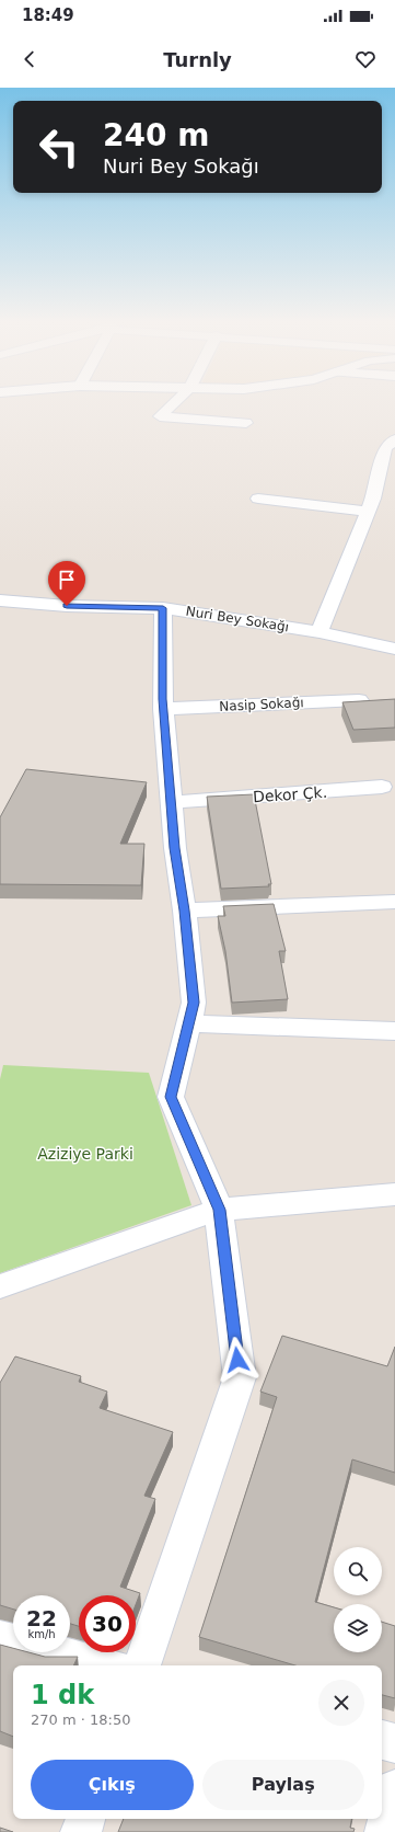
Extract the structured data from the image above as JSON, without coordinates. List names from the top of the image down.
{
  "streets": {
    "street": ["Nuri Bey Sokağı", "Nasip Sokağı", "Dekor Çk."]
  },
  "parks": ["Aziziye Parki"],
  "page": {
    "status": "18:49",
    "header": "Turnly",
    "turn": ["240 m", "Nuri Bey Sokağı"],
    "speed": "22 km/h",
    "limit": "30",
    "heading": ["1 dk", "270 m · 18:50"],
    "buttons": ["Çıkış", "Paylaş"]
  }
}
